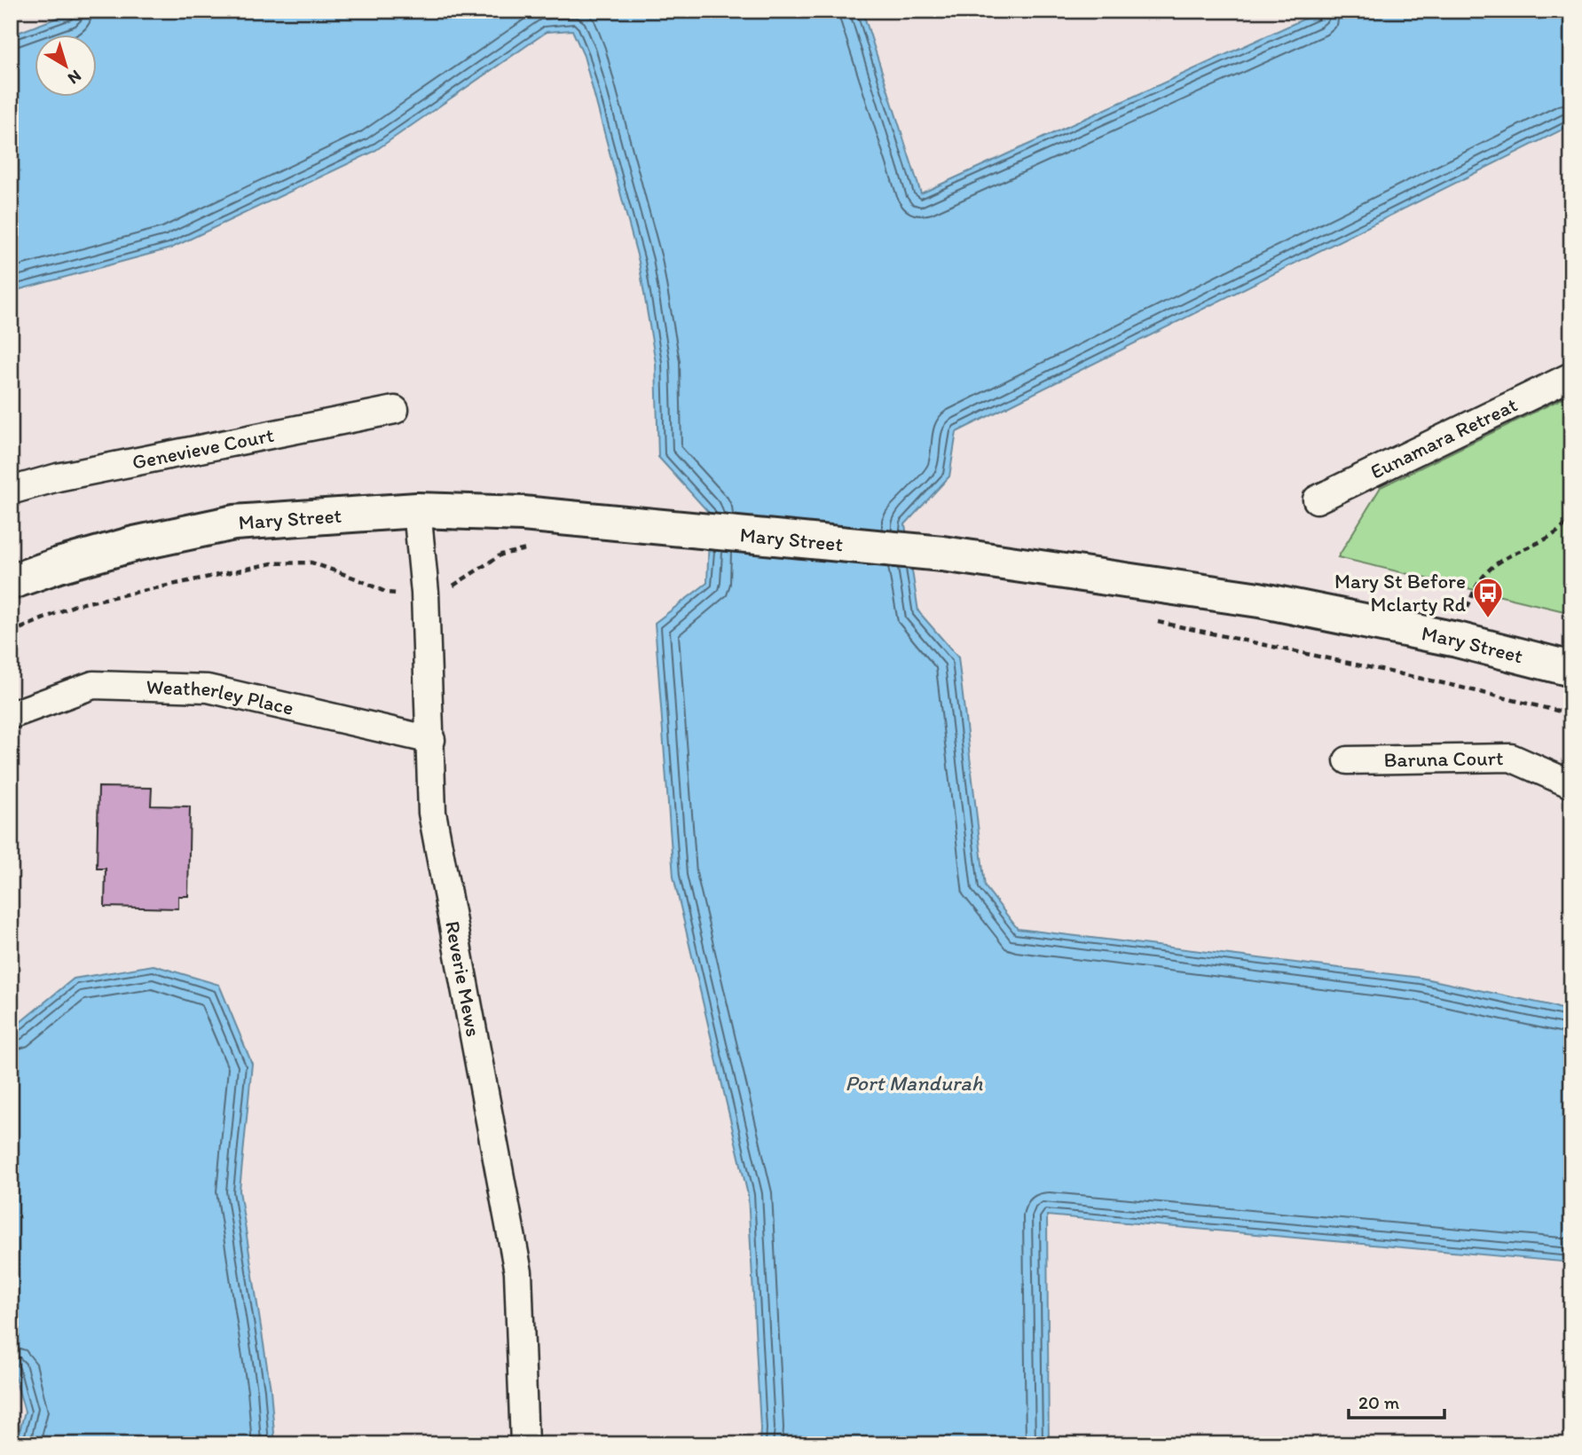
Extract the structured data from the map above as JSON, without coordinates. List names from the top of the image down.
{
  "streets": {
    "street": [
      "Eunamara Retreat",
      "Genevieve Court",
      "Mary Street",
      "Weatherley Place",
      "Baruna Court",
      "Reverie Mews"
    ]
  },
  "crossings": [
    ["Mary Street", "Reverie Mews"],
    ["Weatherley Place", "Reverie Mews"]
  ],
  "water": ["Port Mandurah"],
  "places": {
    "bus stop": ["Mary St Before Mclarty Rd"]
  },
  "scale_bar": "20 m",
  "north": "bottom right"
}
